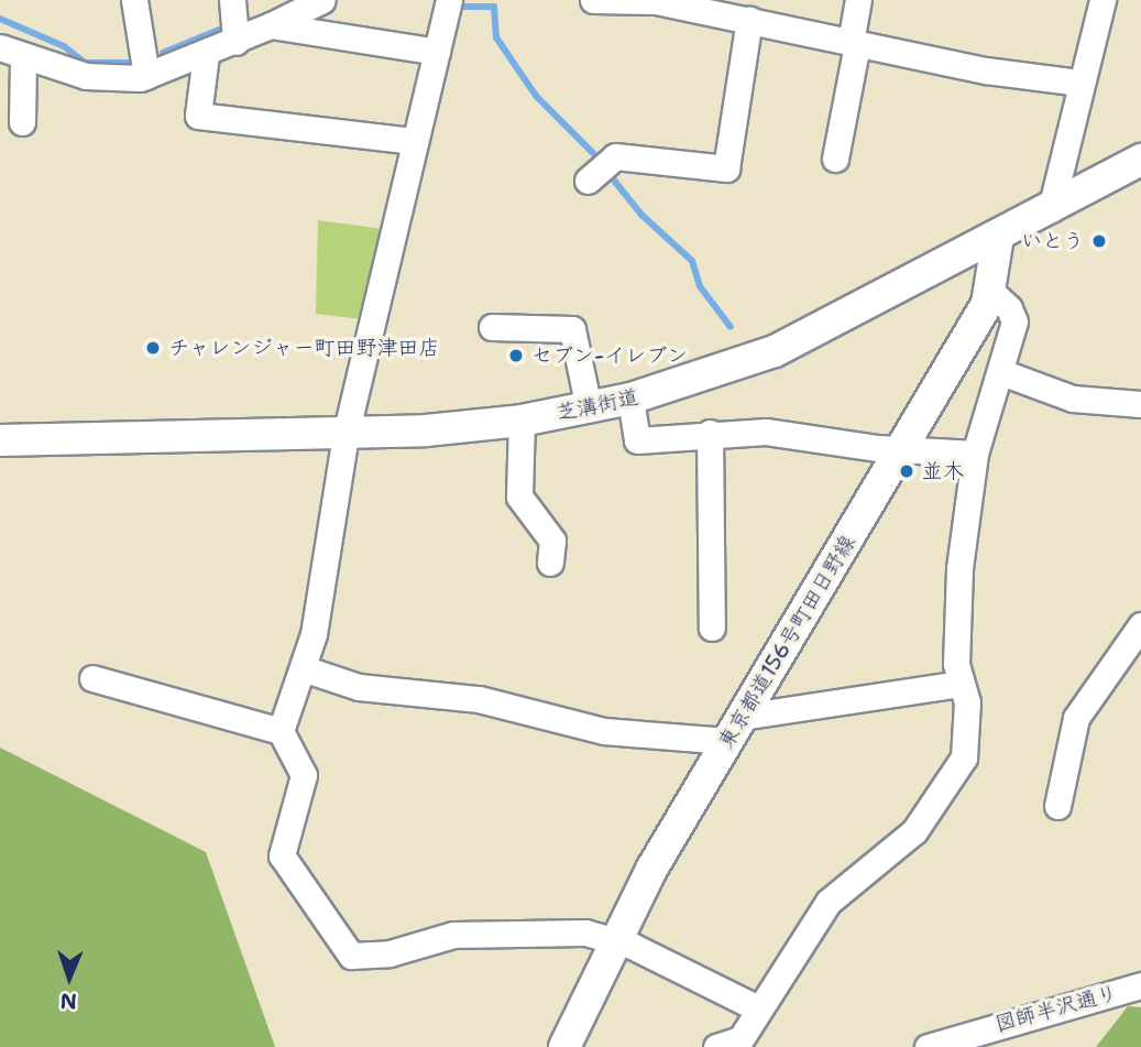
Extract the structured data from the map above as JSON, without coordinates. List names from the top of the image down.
{
  "streets": {
    "main road": ["芝溝街道", "東京都道156号町田日野線"],
    "street": ["図師半沢通り"]
  },
  "crossings": [
    ["芝溝街道", "東京都道156号町田日野線"]
  ],
  "places": [
    "いとう",
    "チャレンジャー町田野津田店",
    "セブン-イレブン",
    "並木"
  ],
  "north": "bottom"
}
